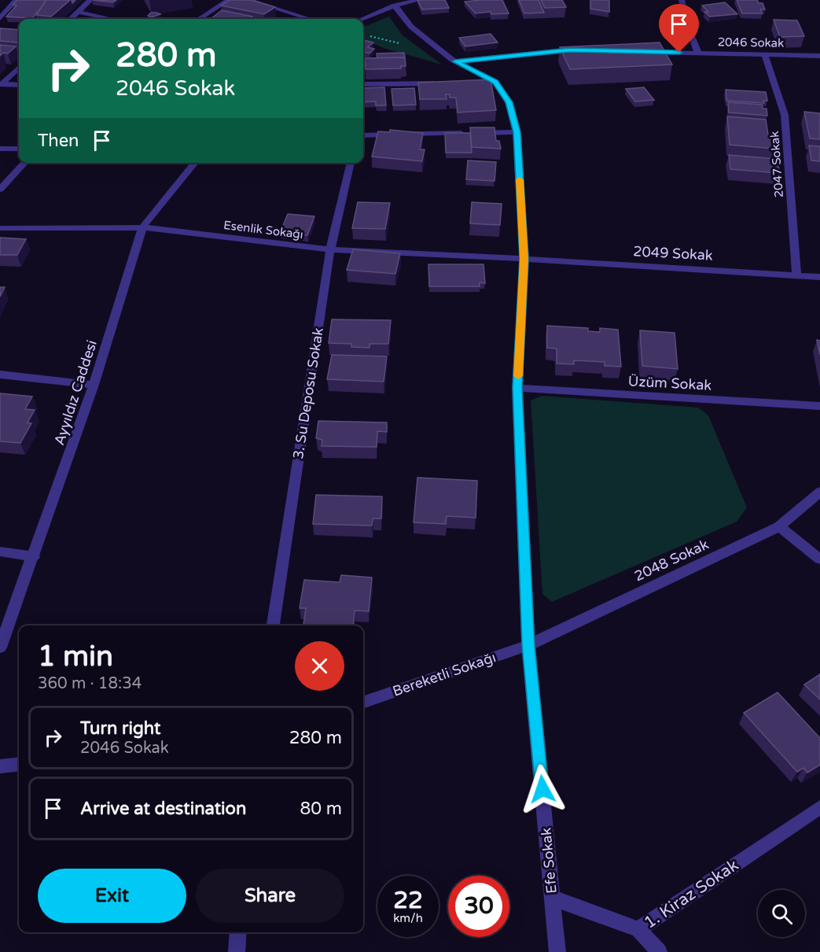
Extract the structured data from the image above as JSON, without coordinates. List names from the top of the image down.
{
  "streets": {
    "street": [
      "2046 Sokak",
      "2047 Sokak",
      "Esenlik Sokağı",
      "2049 Sokak",
      "Üzüm Sokak",
      "Ayyıldız Caddesi",
      "3. Su Deposu Sokak",
      "2048 Sokak",
      "Bereketli Sokağı",
      "Efe Sokak",
      "1. Kiraz Sokak"
    ]
  },
  "crossings": [
    ["2046 Sokak", "2047 Sokak"],
    ["2047 Sokak", "2049 Sokak"],
    ["Esenlik Sokağı", "2049 Sokak"],
    ["Esenlik Sokağı", "Ayyıldız Caddesi"],
    ["Esenlik Sokağı", "3. Su Deposu Sokak"],
    ["Esenlik Sokağı", "Efe Sokak"],
    ["2049 Sokak", "Efe Sokak"],
    ["Üzüm Sokak", "Efe Sokak"],
    ["2048 Sokak", "Bereketli Sokağı"],
    ["2048 Sokak", "Efe Sokak"],
    ["Bereketli Sokağı", "Efe Sokak"],
    ["Efe Sokak", "1. Kiraz Sokak"]
  ],
  "page": {
    "turn": ["280 m", "2046 Sokak"],
    "then": "Then",
    "heading": ["1 min", "360 m · 18:34"],
    "list": [
      {
        "name": "Turn right",
        "note": "2046 Sokak",
        "value": "280 m"
      },
      {
        "name": "Arrive at destination",
        "value": "80 m"
      }
    ],
    "buttons": ["Exit", "Share"],
    "speed": "22 km/h",
    "limit": "30"
  }
}
